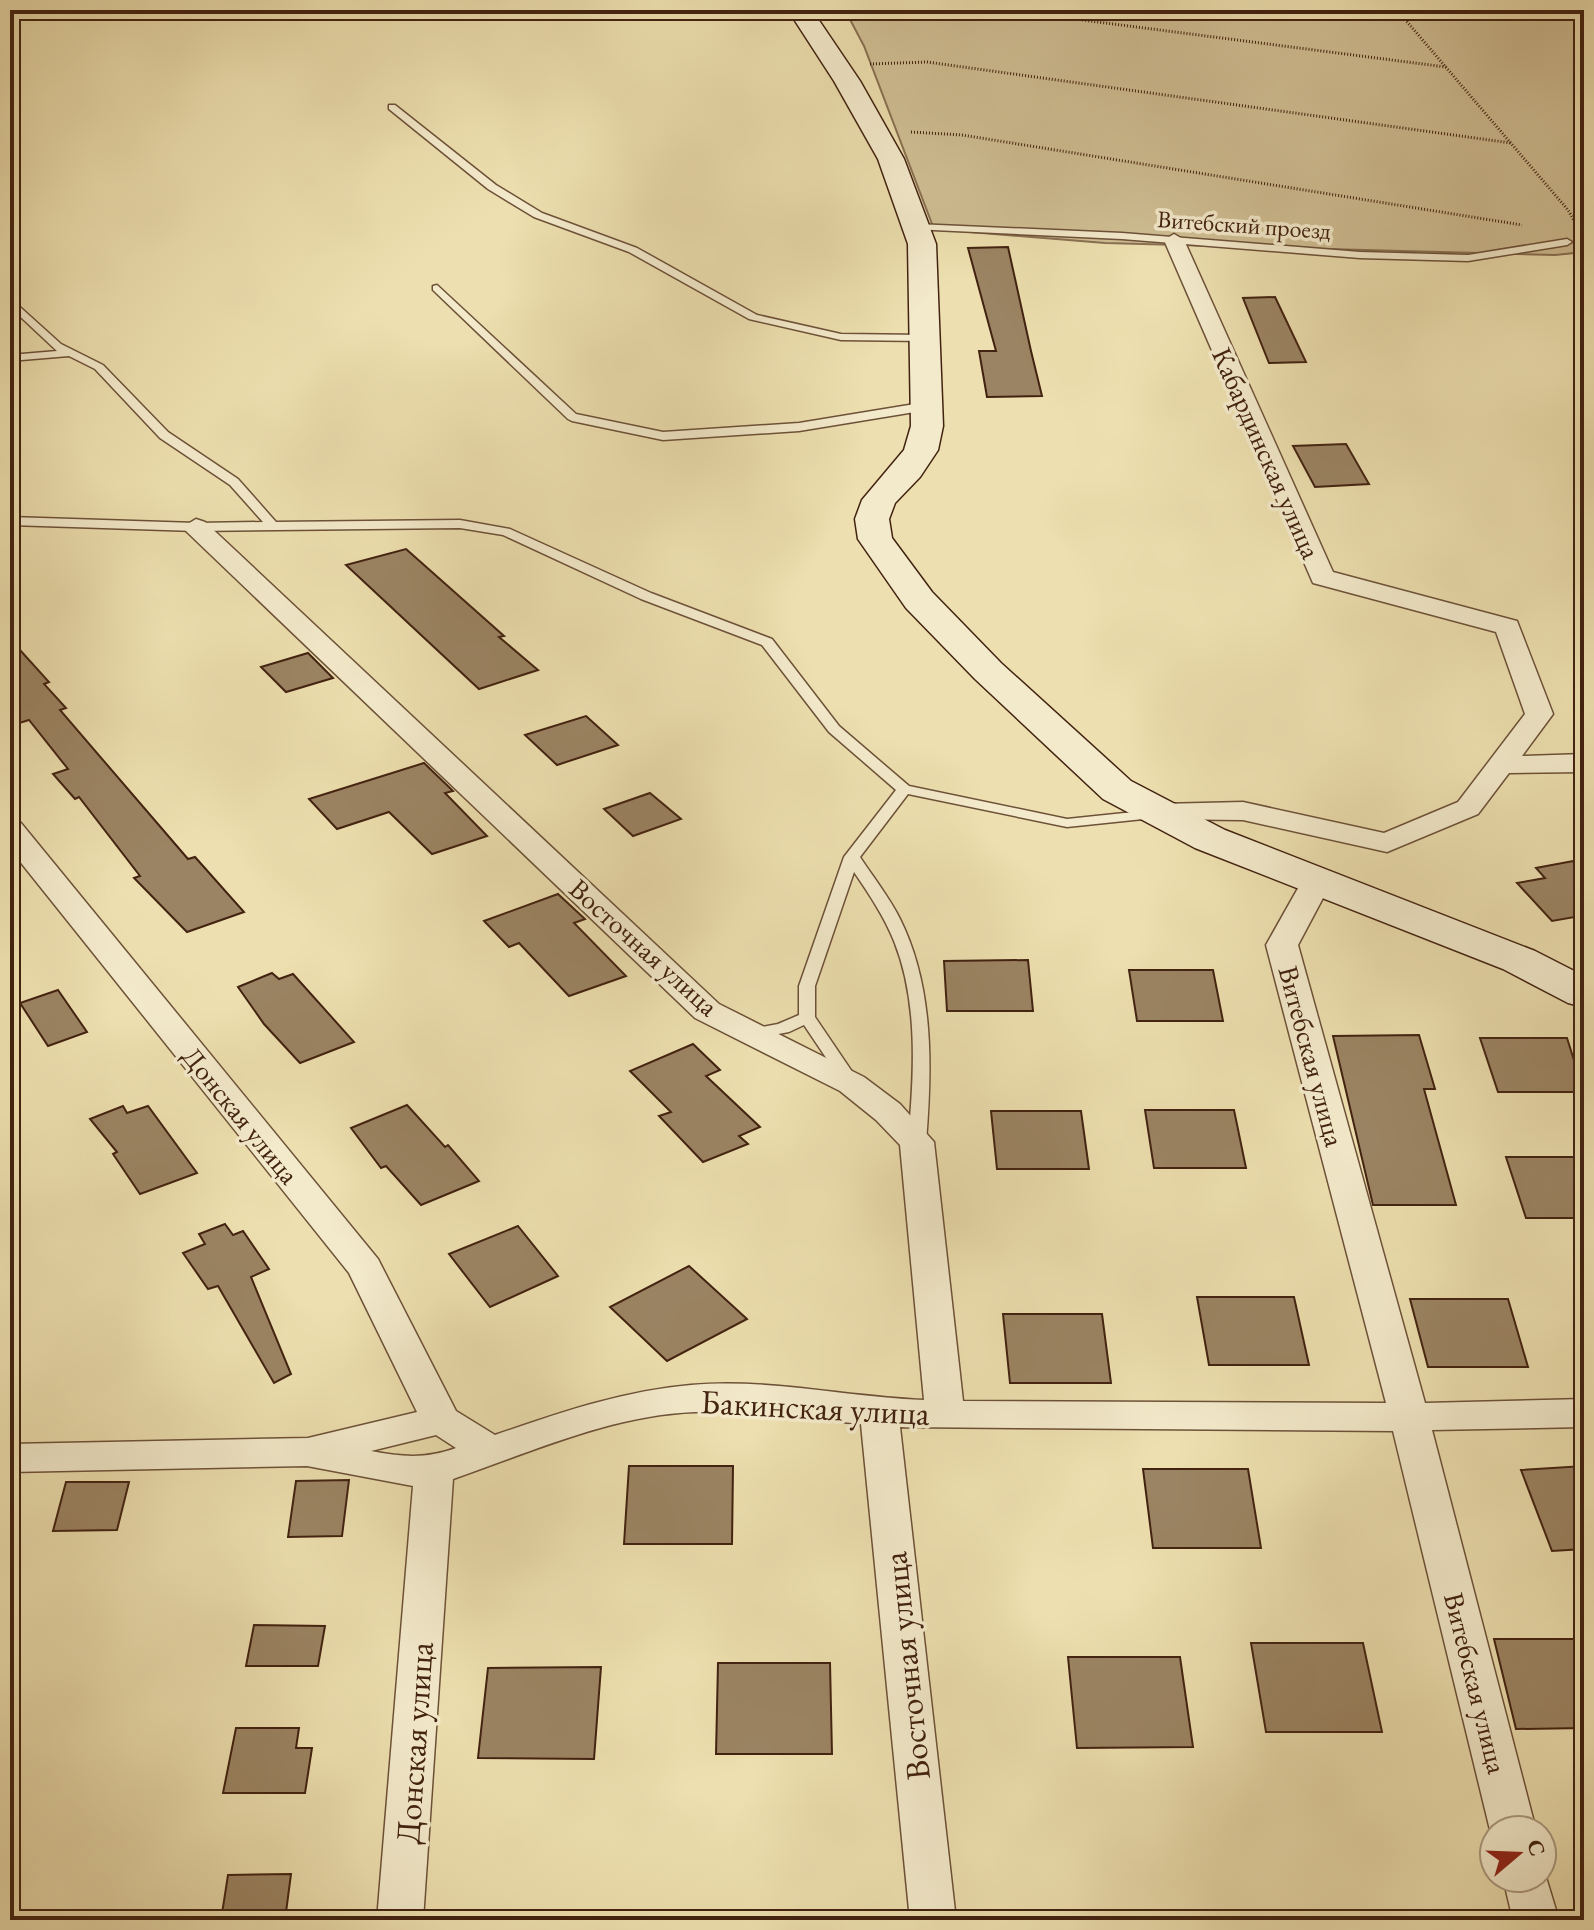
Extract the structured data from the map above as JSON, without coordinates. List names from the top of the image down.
{
  "streets": {
    "street": [
      "Кабардинская улица",
      "Восточная улица",
      "Витебская улица",
      "Донская улица",
      "Бакинская улица"
    ],
    "lane": ["Витебский проезд"]
  },
  "crossings": [
    ["Витебский проезд", "Кабардинская улица"],
    ["Восточная улица", "Бакинская улица"],
    ["Витебская улица", "Бакинская улица"],
    ["Донская улица", "Бакинская улица"]
  ],
  "north": "right"
}
